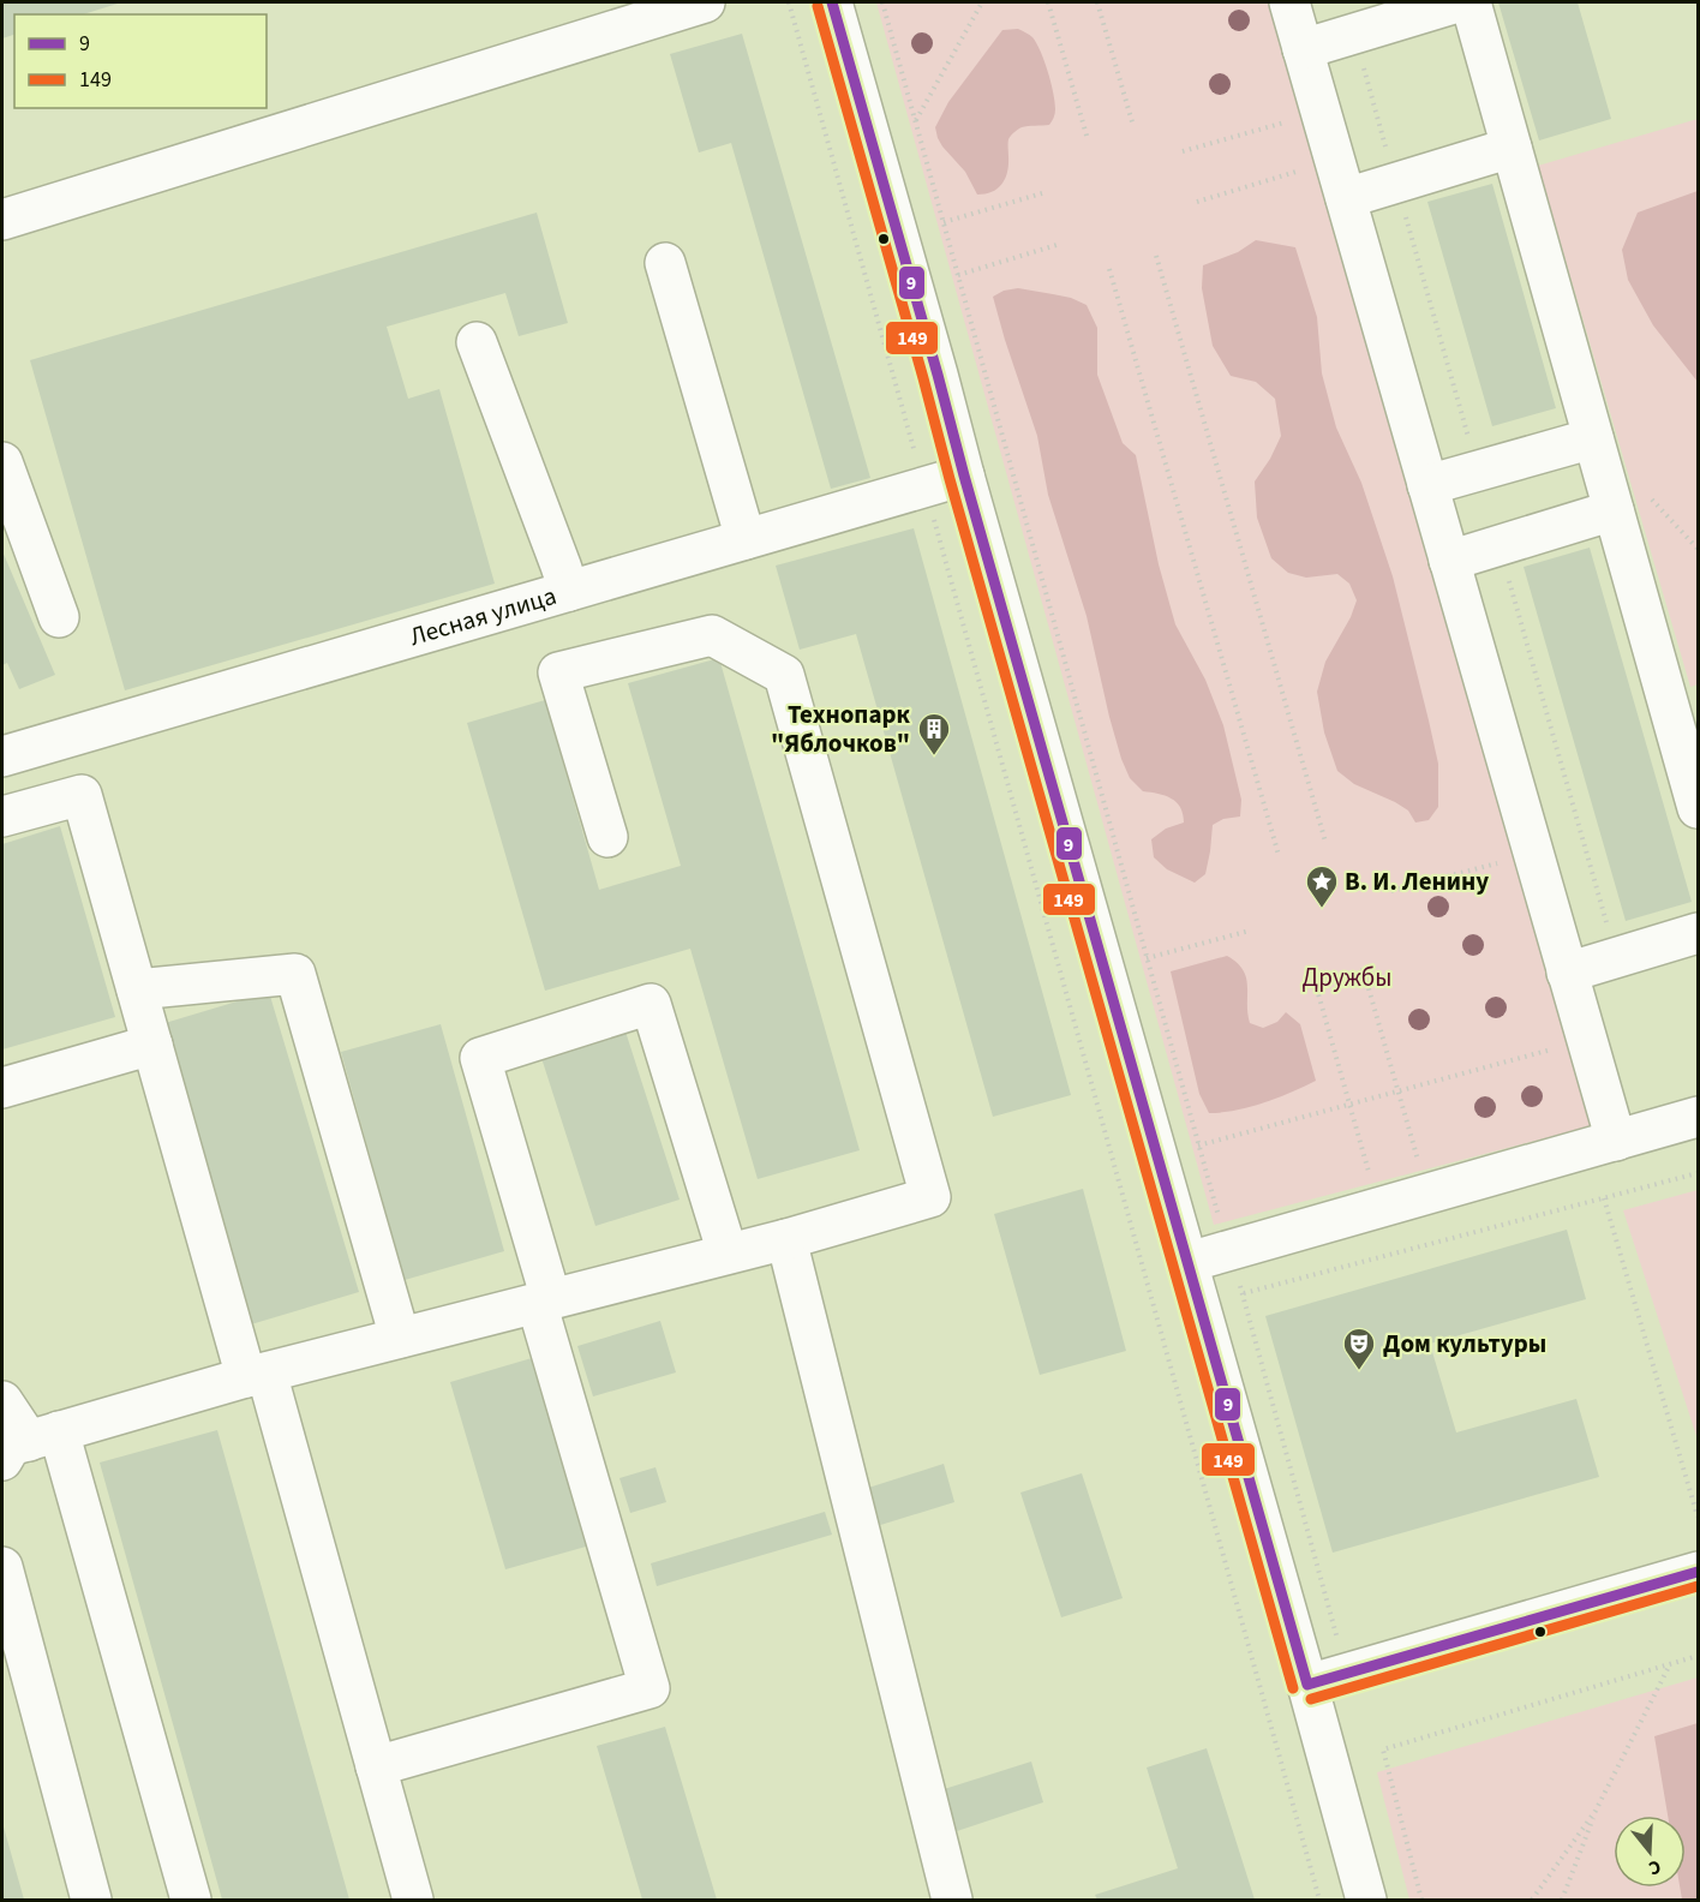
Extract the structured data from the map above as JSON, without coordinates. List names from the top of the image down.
{
  "streets": {
    "main road": ["Лесная улица"]
  },
  "parks": ["Дружбы"],
  "places": {
    "building": ["Технопарк \"Яблочков\""],
    "place": ["В. И. Ленину"],
    "theatre": ["Дом культуры"]
  },
  "lines": ["transit line 9", "transit line 149"],
  "legend": ["9", "149"],
  "north": "bottom"
}
